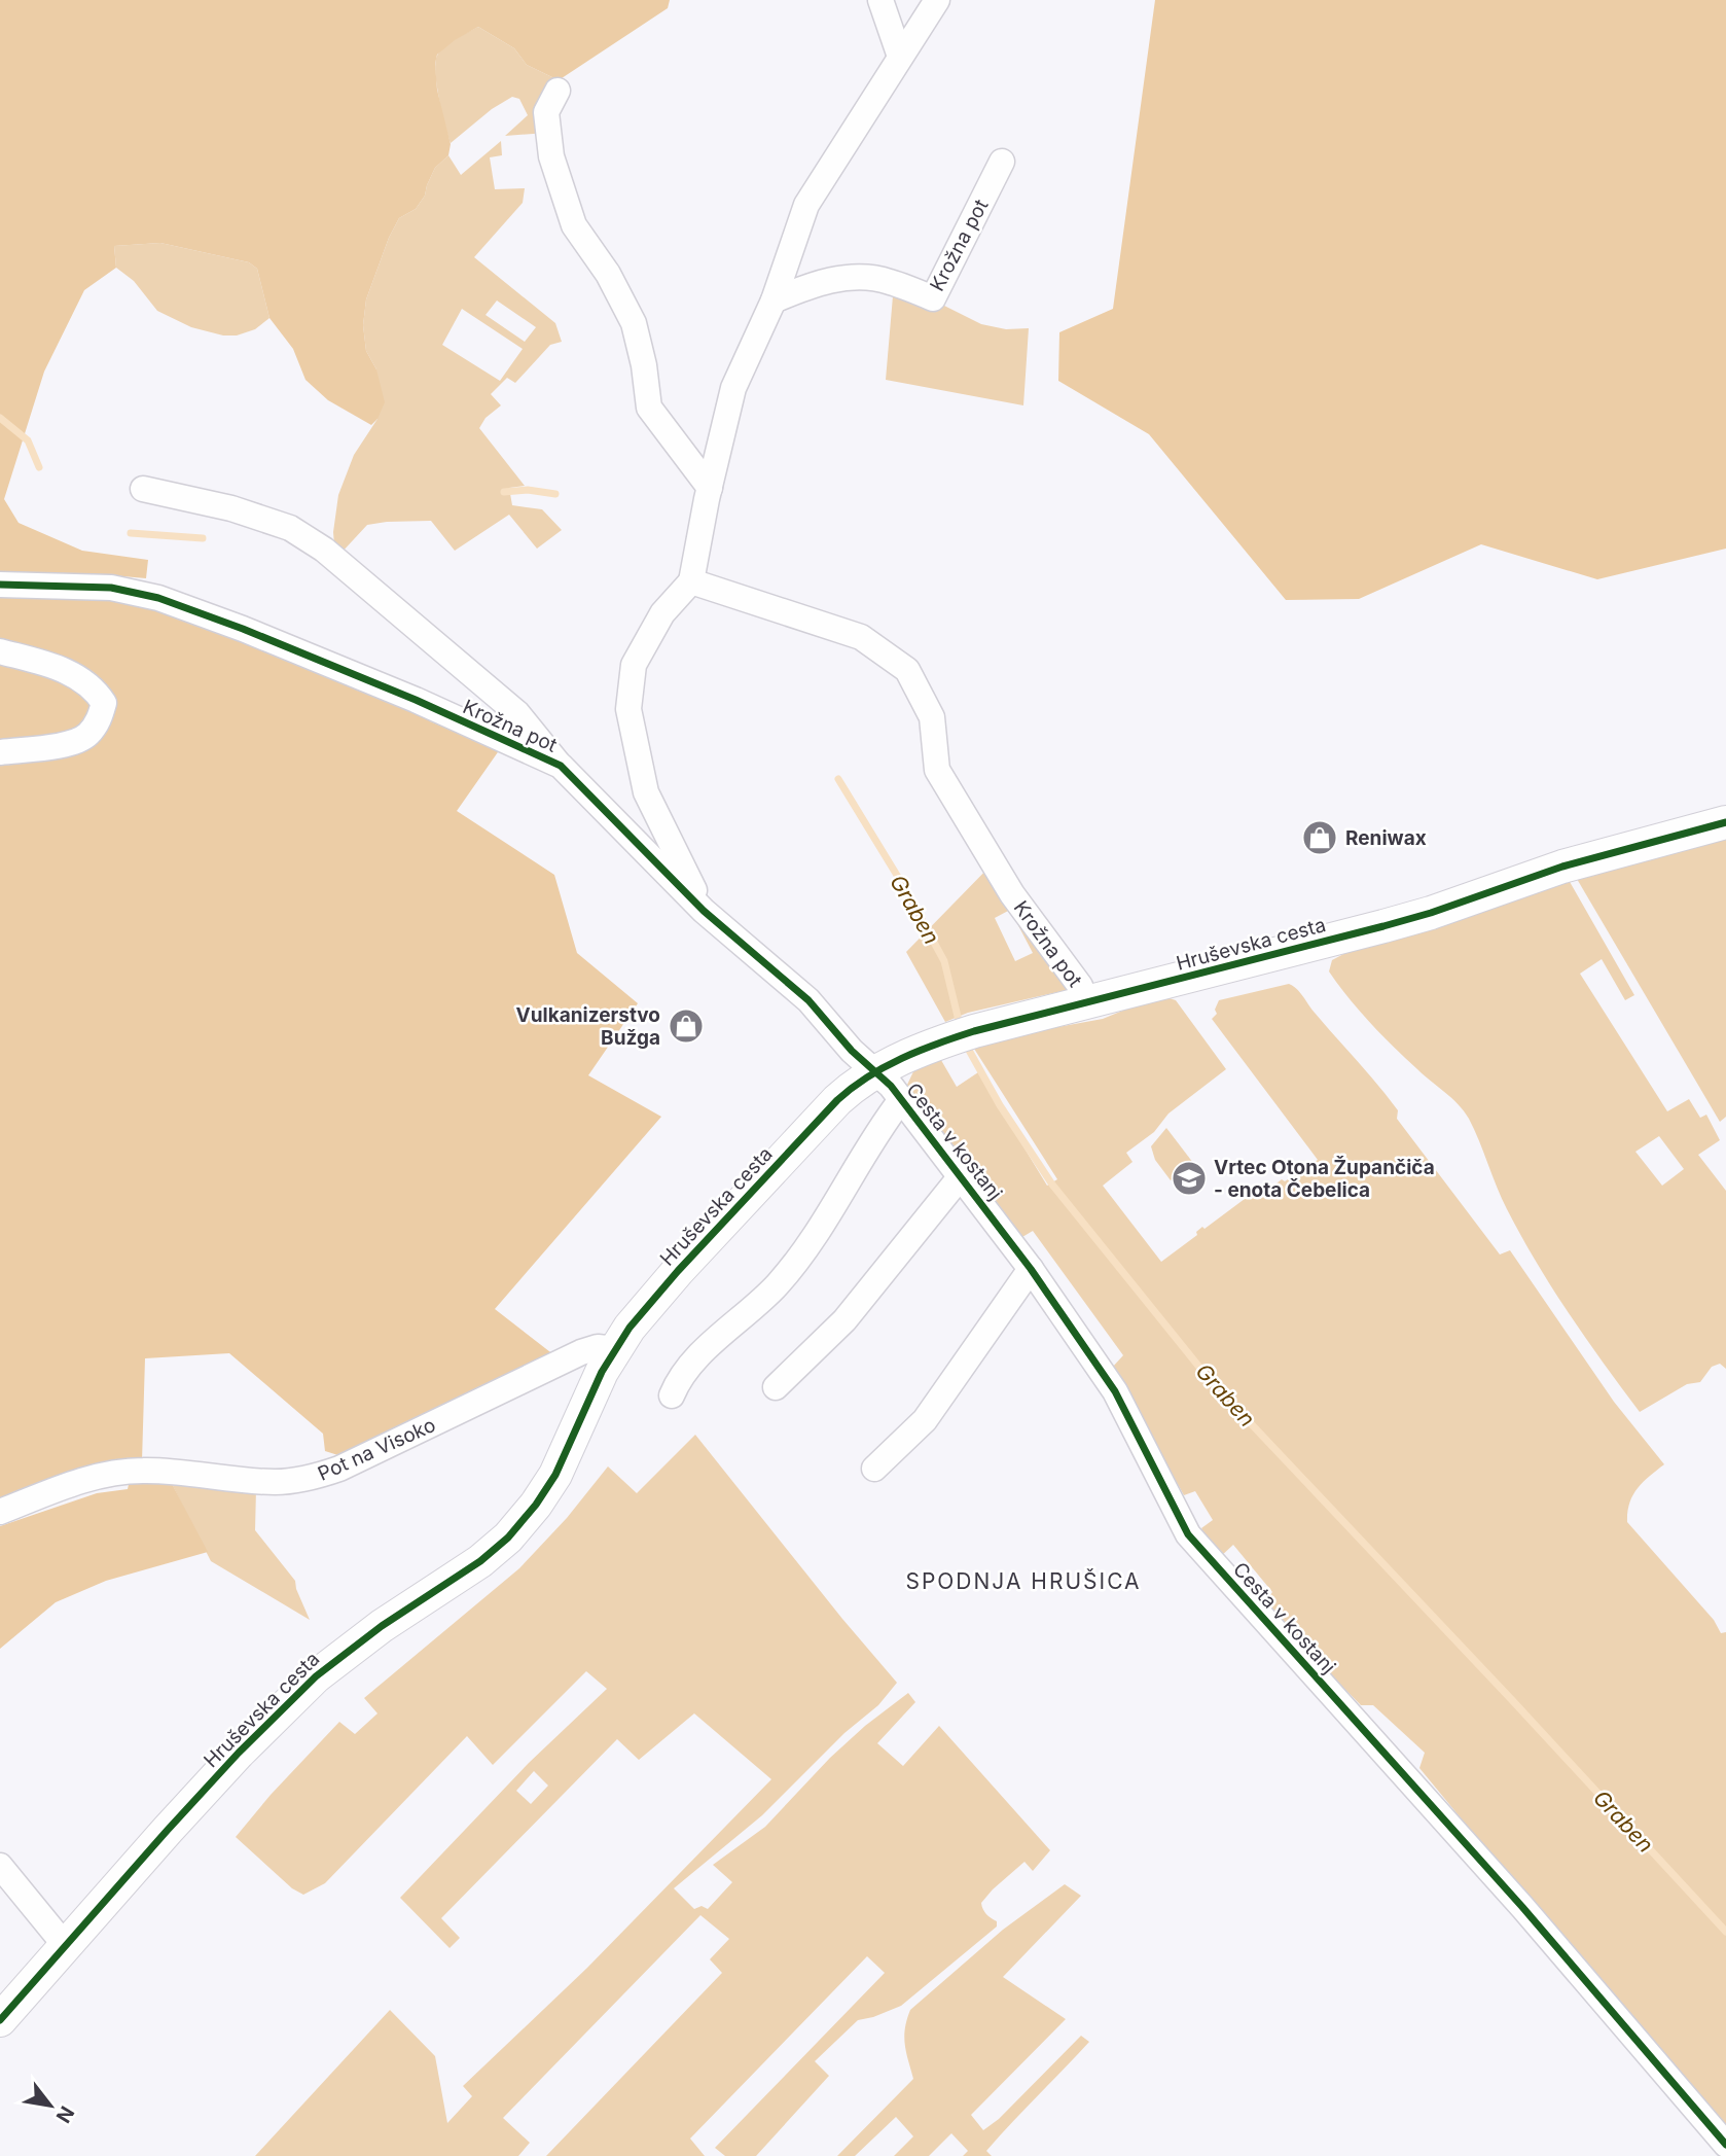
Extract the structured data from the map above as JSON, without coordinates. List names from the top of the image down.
{
  "streets": {
    "street": [
      "Krožna pot",
      "Hruševska cesta",
      "Cesta v kostanj",
      "Pot na Visoko"
    ]
  },
  "crossings": [
    ["Krožna pot", "Hruševska cesta"],
    ["Krožna pot", "Cesta v kostanj"],
    ["Hruševska cesta", "Cesta v kostanj"],
    ["Hruševska cesta", "Pot na Visoko"]
  ],
  "districts": ["SPODNJA HRUŠICA"],
  "water": ["Graben"],
  "places": {
    "shop": ["Reniwax", "Vulkanizerstvo Bužga"],
    "school or university": ["Vrtec Otona Župančiča - enota Čebelica"]
  },
  "north": "bottom right"
}
